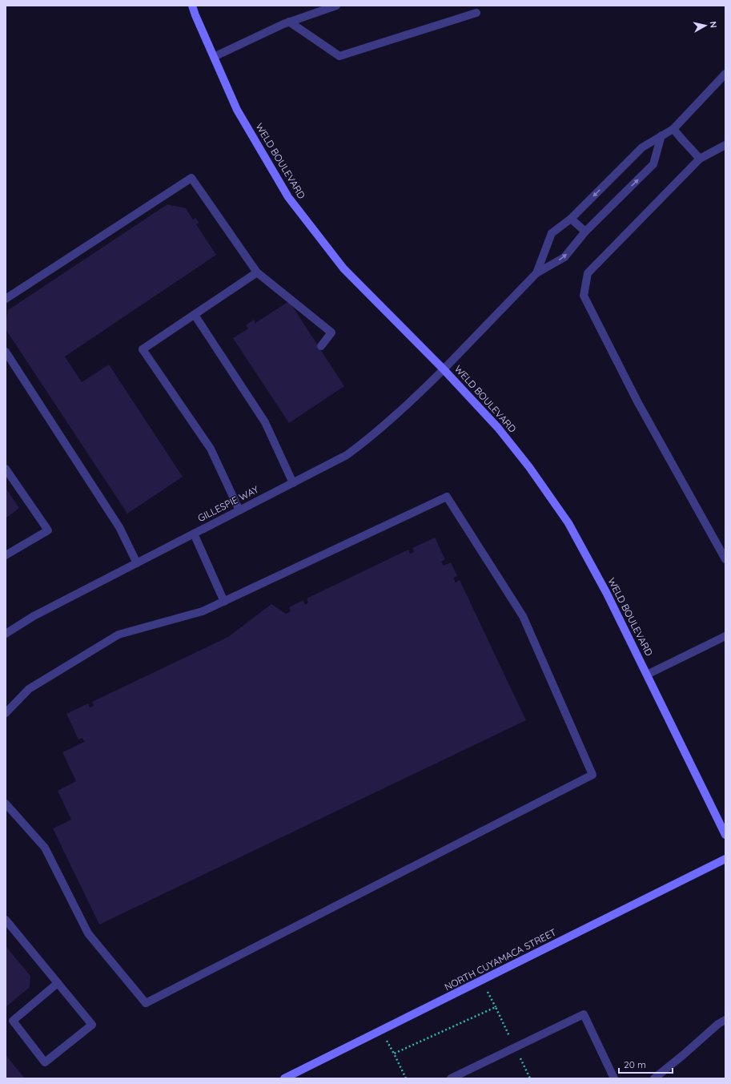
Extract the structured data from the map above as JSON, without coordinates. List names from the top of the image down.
{
  "streets": {
    "main road": ["WELD BOULEVARD", "NORTH CUYAMACA STREET"],
    "street": ["GILLESPIE WAY"]
  },
  "crossings": [
    ["WELD BOULEVARD", "GILLESPIE WAY"]
  ],
  "scale_bar": "20 m",
  "north": "right"
}
